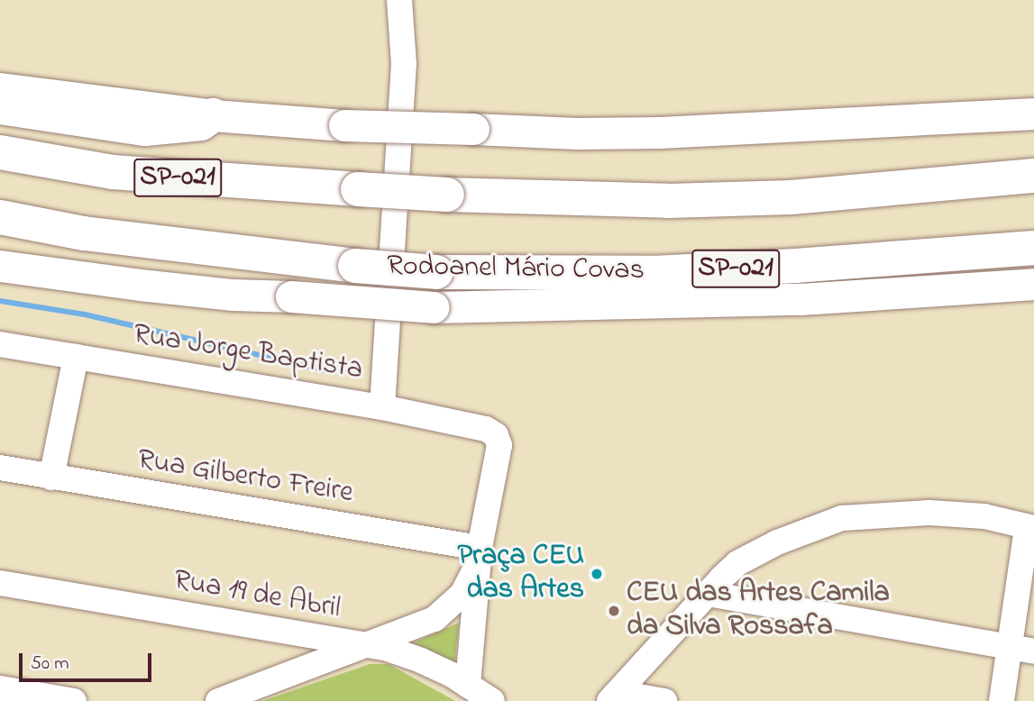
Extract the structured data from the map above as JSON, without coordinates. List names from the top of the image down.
{
  "streets": {
    "highway": ["SP-021", "Rodoanel Mário Covas"],
    "street": ["Rua Jorge Baptista", "Rua Gilberto Freire", "Rua 19 de Abril"]
  },
  "crossings": [
    ["Rua Jorge Baptista", "Rua Gilberto Freire"]
  ],
  "places": ["Praça CEU das Artes", "CEU das Artes Camila da Silva Rossafa"],
  "scale_bar": "50 m"
}
